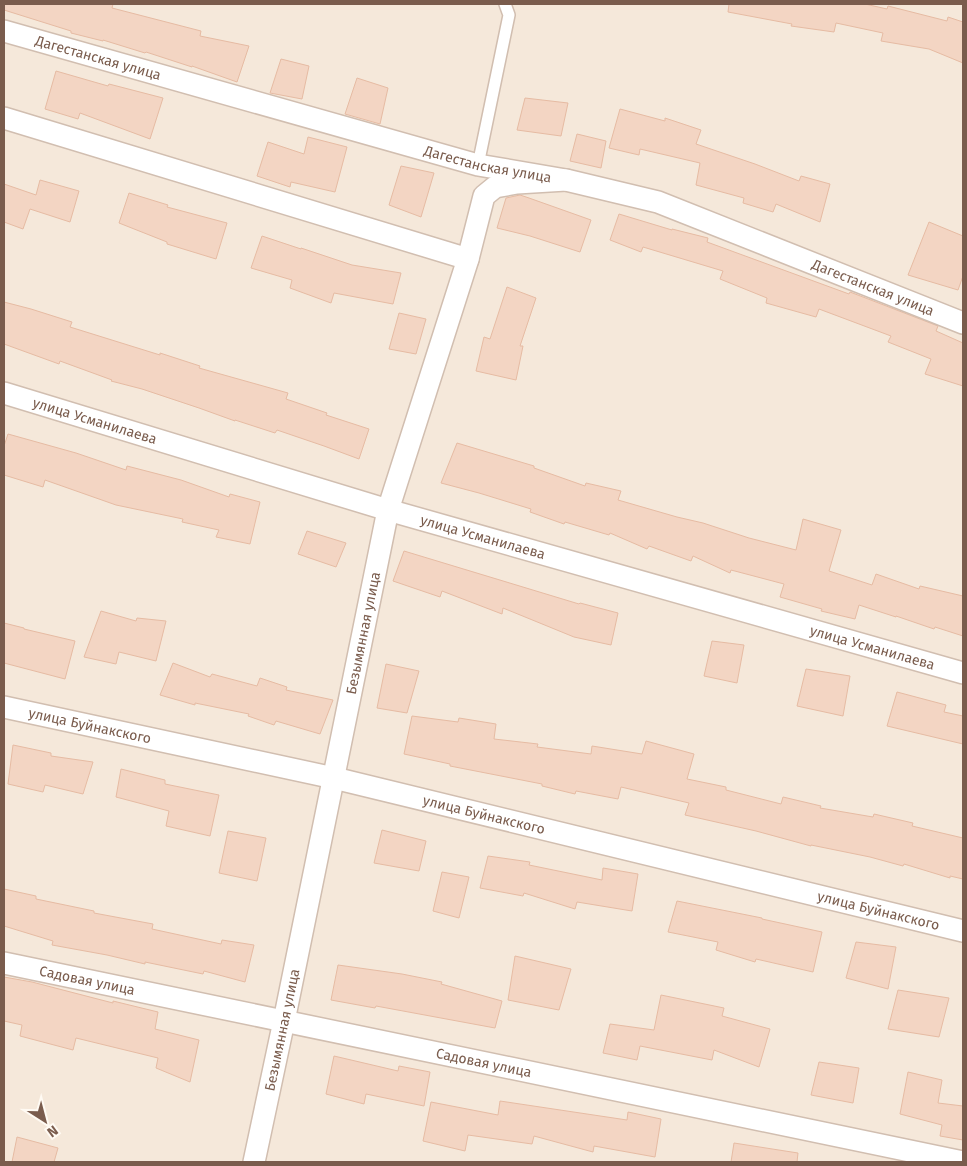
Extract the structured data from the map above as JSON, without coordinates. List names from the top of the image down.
{
  "streets": {
    "street": [
      "Дагестанская улица",
      "улица Усманилаева",
      "Безымянная улица",
      "улица Буйнакского",
      "Садовая улица"
    ]
  },
  "crossings": [
    ["Дагестанская улица", "Безымянная улица"],
    ["улица Усманилаева", "Безымянная улица"],
    ["Безымянная улица", "улица Буйнакского"],
    ["Безымянная улица", "Садовая улица"]
  ],
  "north": "bottom right"
}
